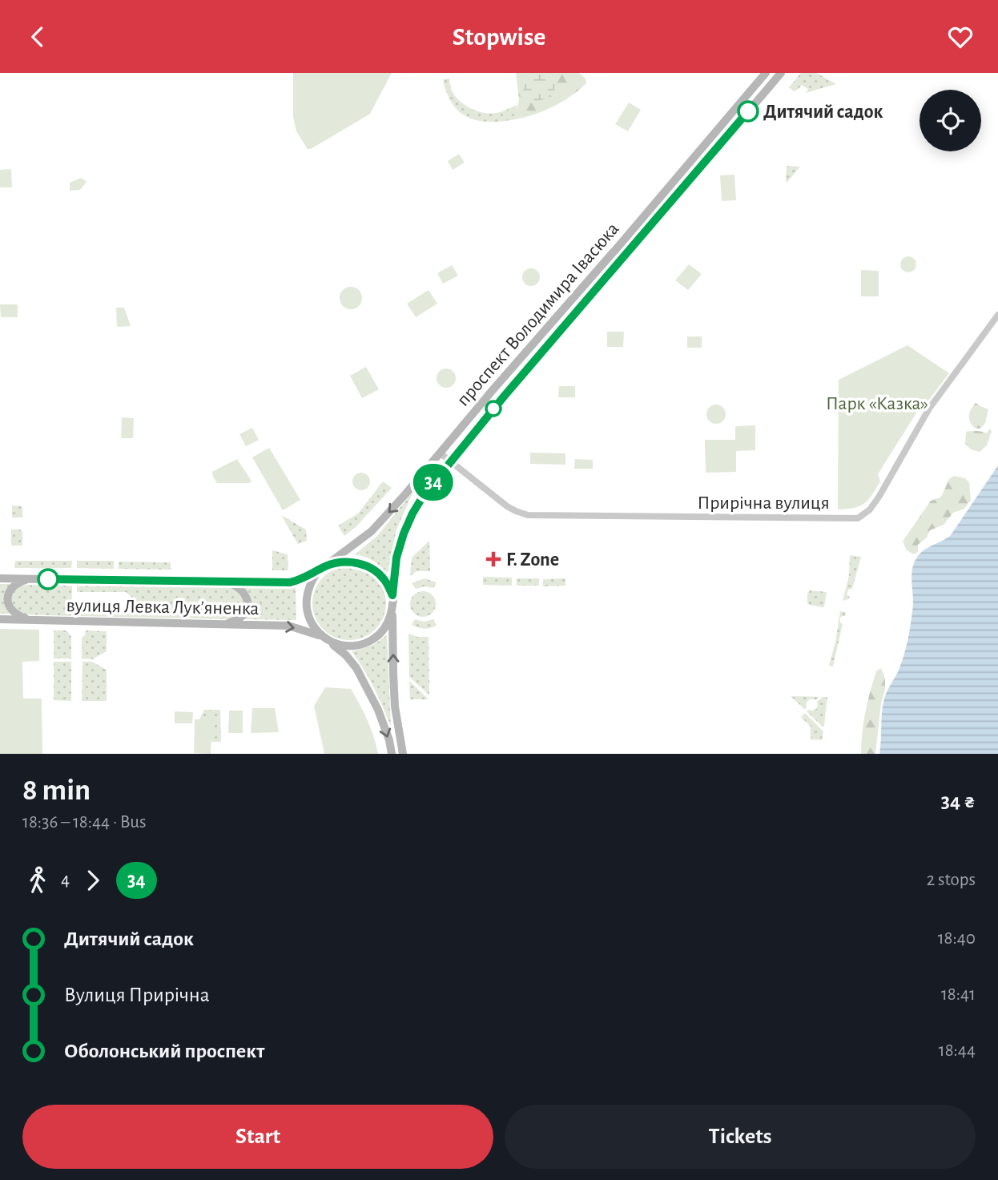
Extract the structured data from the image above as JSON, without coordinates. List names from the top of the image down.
{
  "streets": {
    "main road": ["проспект Володимира Івасюка", "вулиця Левка Лукʼяненка"],
    "street": ["Прирічна вулиця"]
  },
  "crossings": [
    ["проспект Володимира Івасюка", "Прирічна вулиця"],
    ["проспект Володимира Івасюка", "вулиця Левка Лукʼяненка"]
  ],
  "parks": ["Парк «Казка»"],
  "places": {
    "other": ["Дитячий садок"],
    "health": ["F. Zone"]
  },
  "lines": ["bus line 34"],
  "page": {
    "header": "Stopwise",
    "on_map": "34",
    "heading": ["8 min", "18:36 – 18:44 · Bus", "34 ₴"],
    "legs": ["4", "34", "2 stops"],
    "list": [
      {
        "name": "Дитячий садок",
        "value": "18:40"
      },
      {
        "name": "Вулиця Прирічна",
        "value": "18:41"
      },
      {
        "name": "Оболонський проспект",
        "value": "18:44"
      }
    ],
    "buttons": ["Start", "Tickets"]
  }
}
